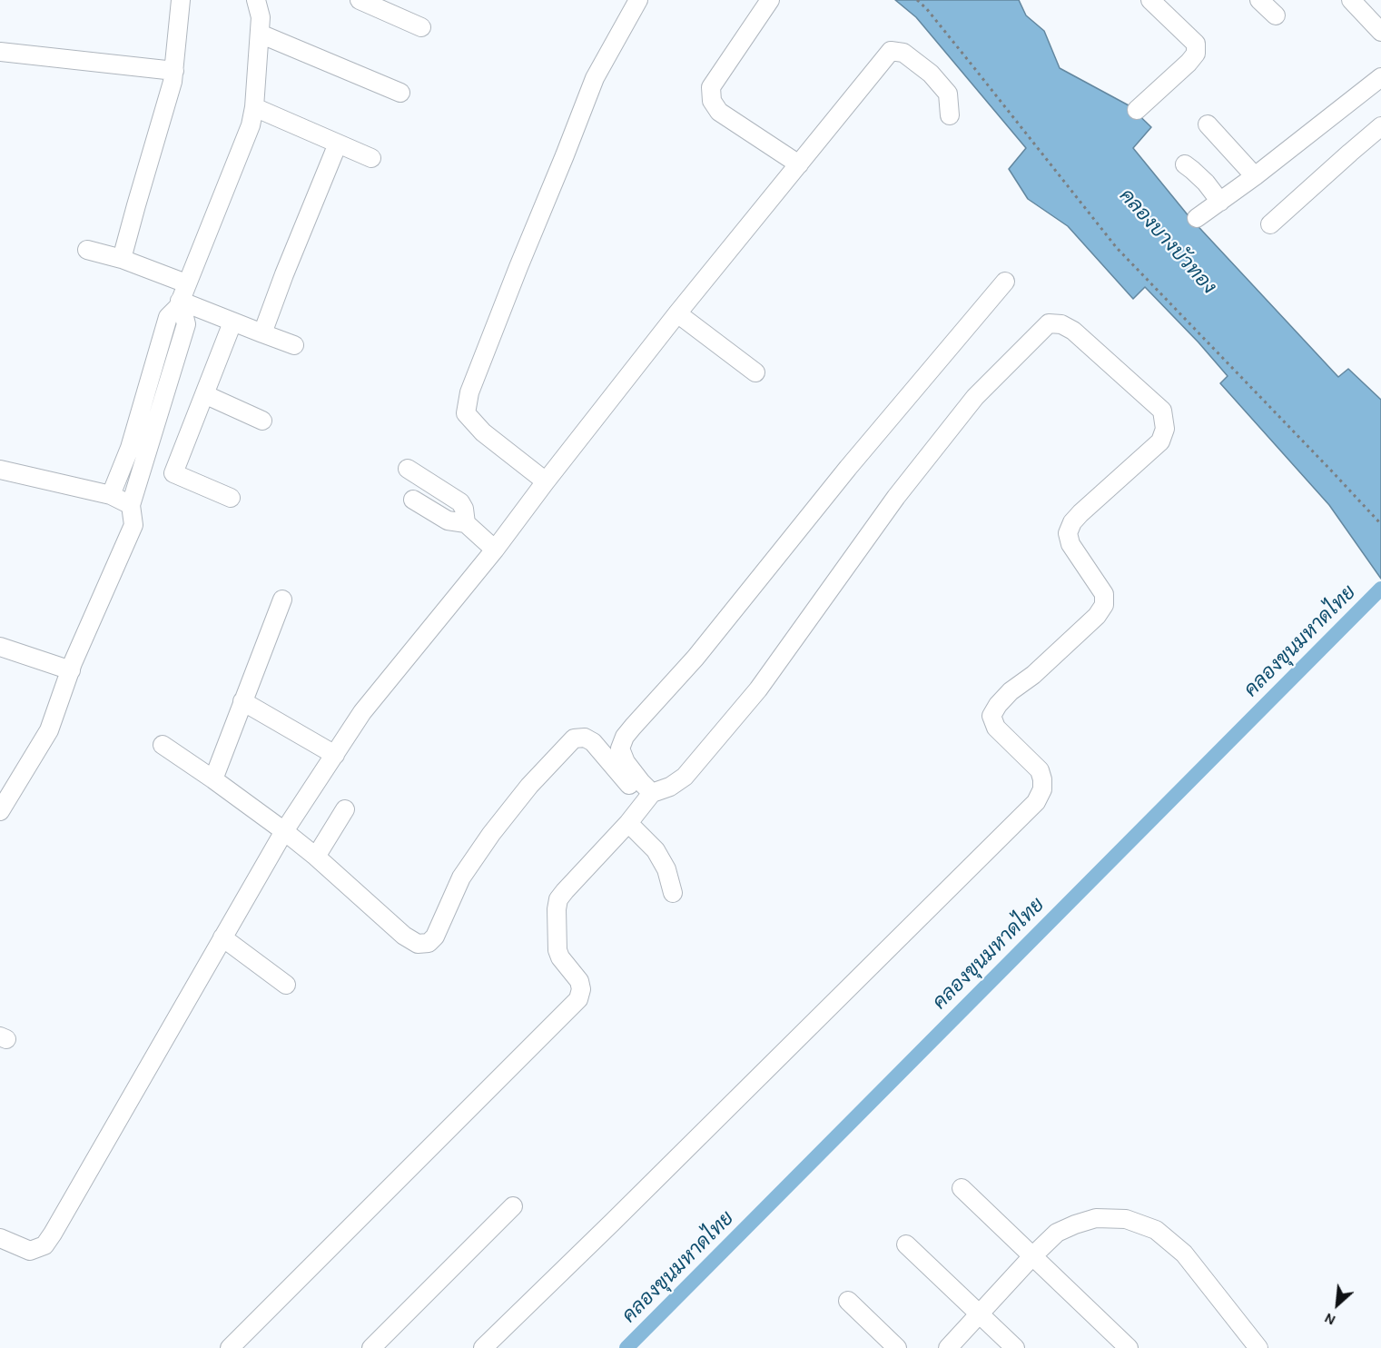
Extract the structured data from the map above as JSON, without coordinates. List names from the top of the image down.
{
  "water": ["คลองบางบัวทอง", "คลองขุนมหาดไทย"],
  "north": "bottom left"
}
